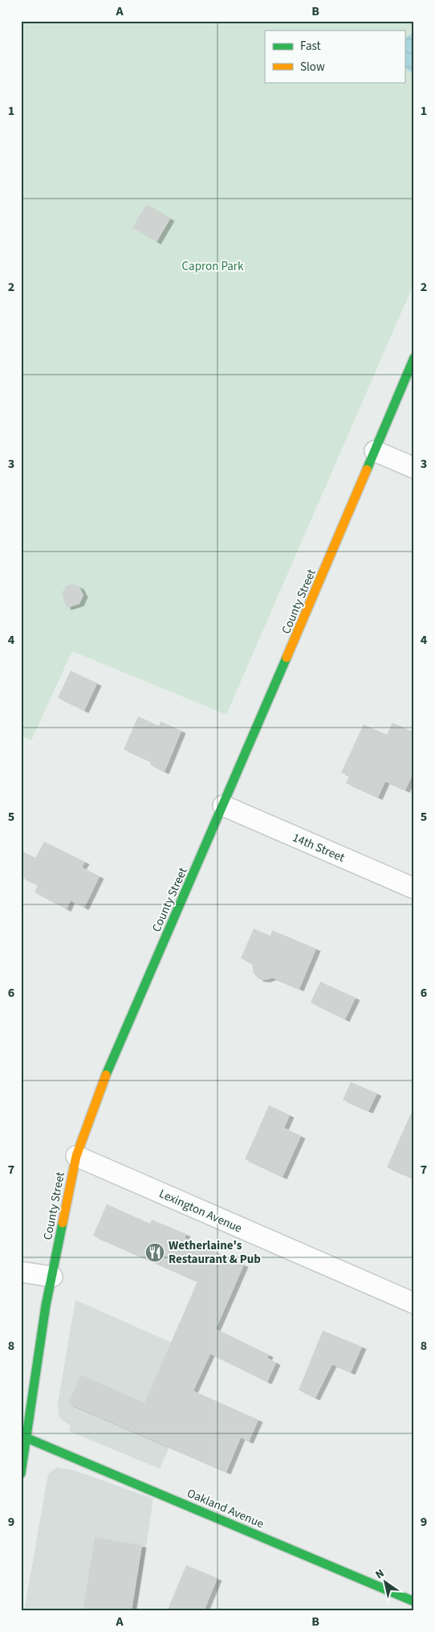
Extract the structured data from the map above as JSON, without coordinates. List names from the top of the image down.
{
  "streets": {
    "main road": ["County Street", "Oakland Avenue"],
    "street": ["14th Street", "Lexington Avenue"]
  },
  "crossings": [
    ["County Street", "14th Street"],
    ["County Street", "Lexington Avenue"],
    ["County Street", "Oakland Avenue"]
  ],
  "parks": ["Capron Park"],
  "places": {
    "restaurant": ["Wetherlaine's Restaurant & Pub"]
  },
  "legend": ["Fast", "Slow"],
  "north": "top left",
  "grid": {
    "columns": ["A", "B"],
    "rows": [
      "1",
      "2",
      "3",
      "4",
      "5",
      "6",
      "7",
      "8",
      "9"
    ]
  }
}
